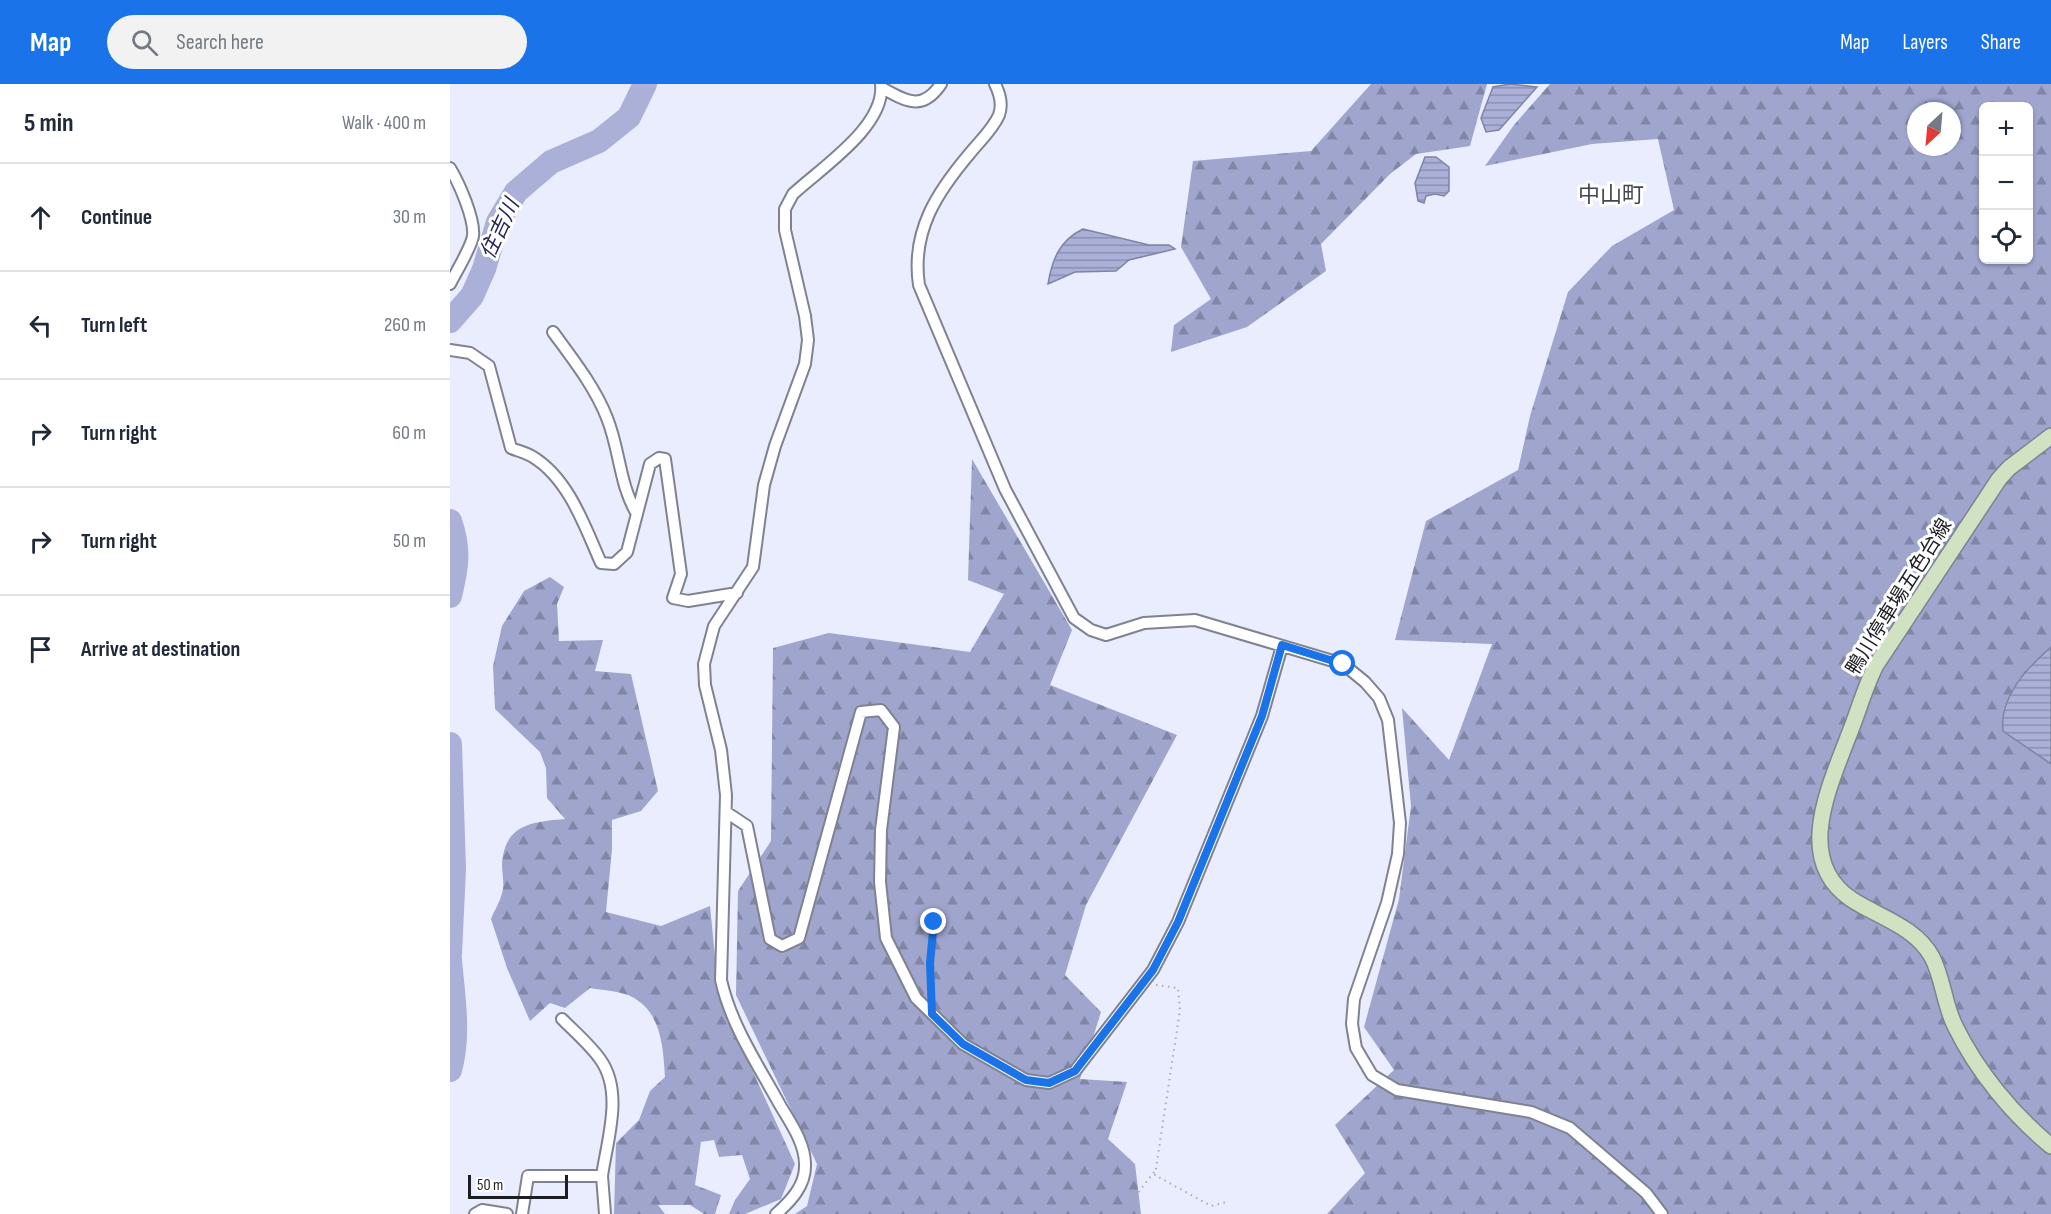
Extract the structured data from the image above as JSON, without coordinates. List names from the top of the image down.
{
  "streets": {
    "main road": ["鴨川停車場五色台線"]
  },
  "districts": ["中山町"],
  "water": ["住吉川"],
  "scale_bar": "50 m",
  "north": "bottom left",
  "page": {
    "header": "Map",
    "search": "Search here",
    "nav": ["Map", "Layers", "Share"],
    "heading": ["5 min", "Walk · 400 m"],
    "map_buttons": ["+", "−"],
    "list": [
      ["Continue", "30 m"],
      ["Turn left", "260 m"],
      ["Turn right", "60 m"],
      ["Turn right", "50 m"],
      "Arrive at destination"
    ],
    "scale": "50 m"
  }
}
